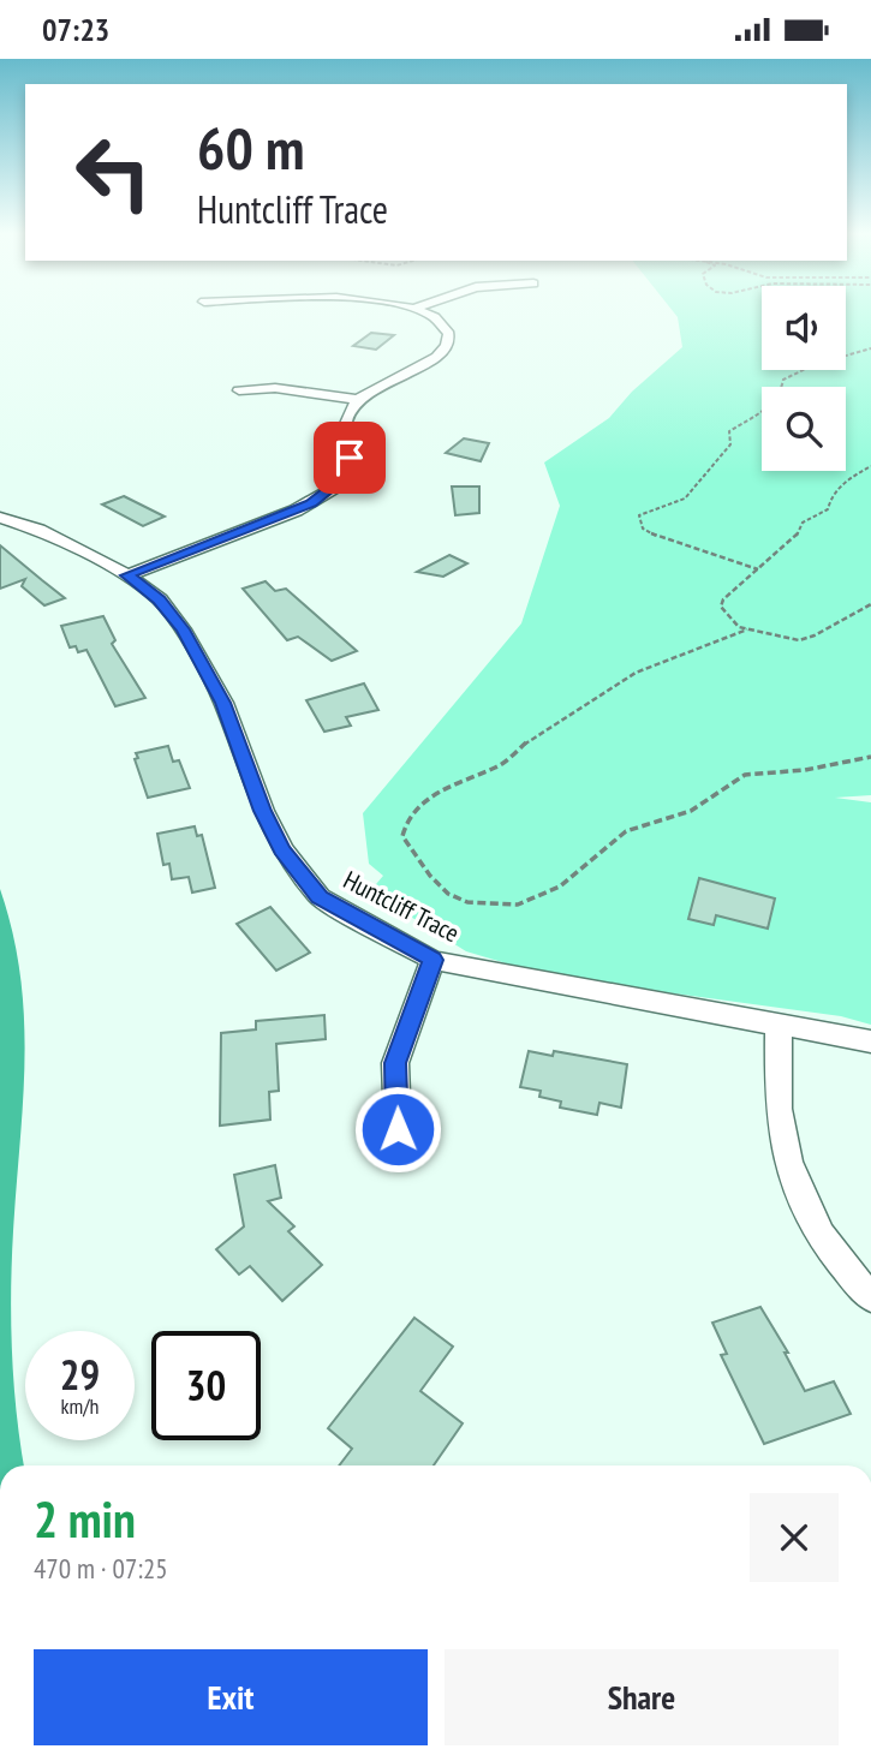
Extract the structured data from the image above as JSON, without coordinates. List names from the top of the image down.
{
  "streets": {
    "street": ["Huntcliff Trace"]
  },
  "page": {
    "status": "07:23",
    "turn": ["60 m", "Huntcliff Trace"],
    "speed": "29 km/h",
    "limit": "30",
    "heading": ["2 min", "470 m · 07:25"],
    "buttons": ["Exit", "Share"]
  }
}
